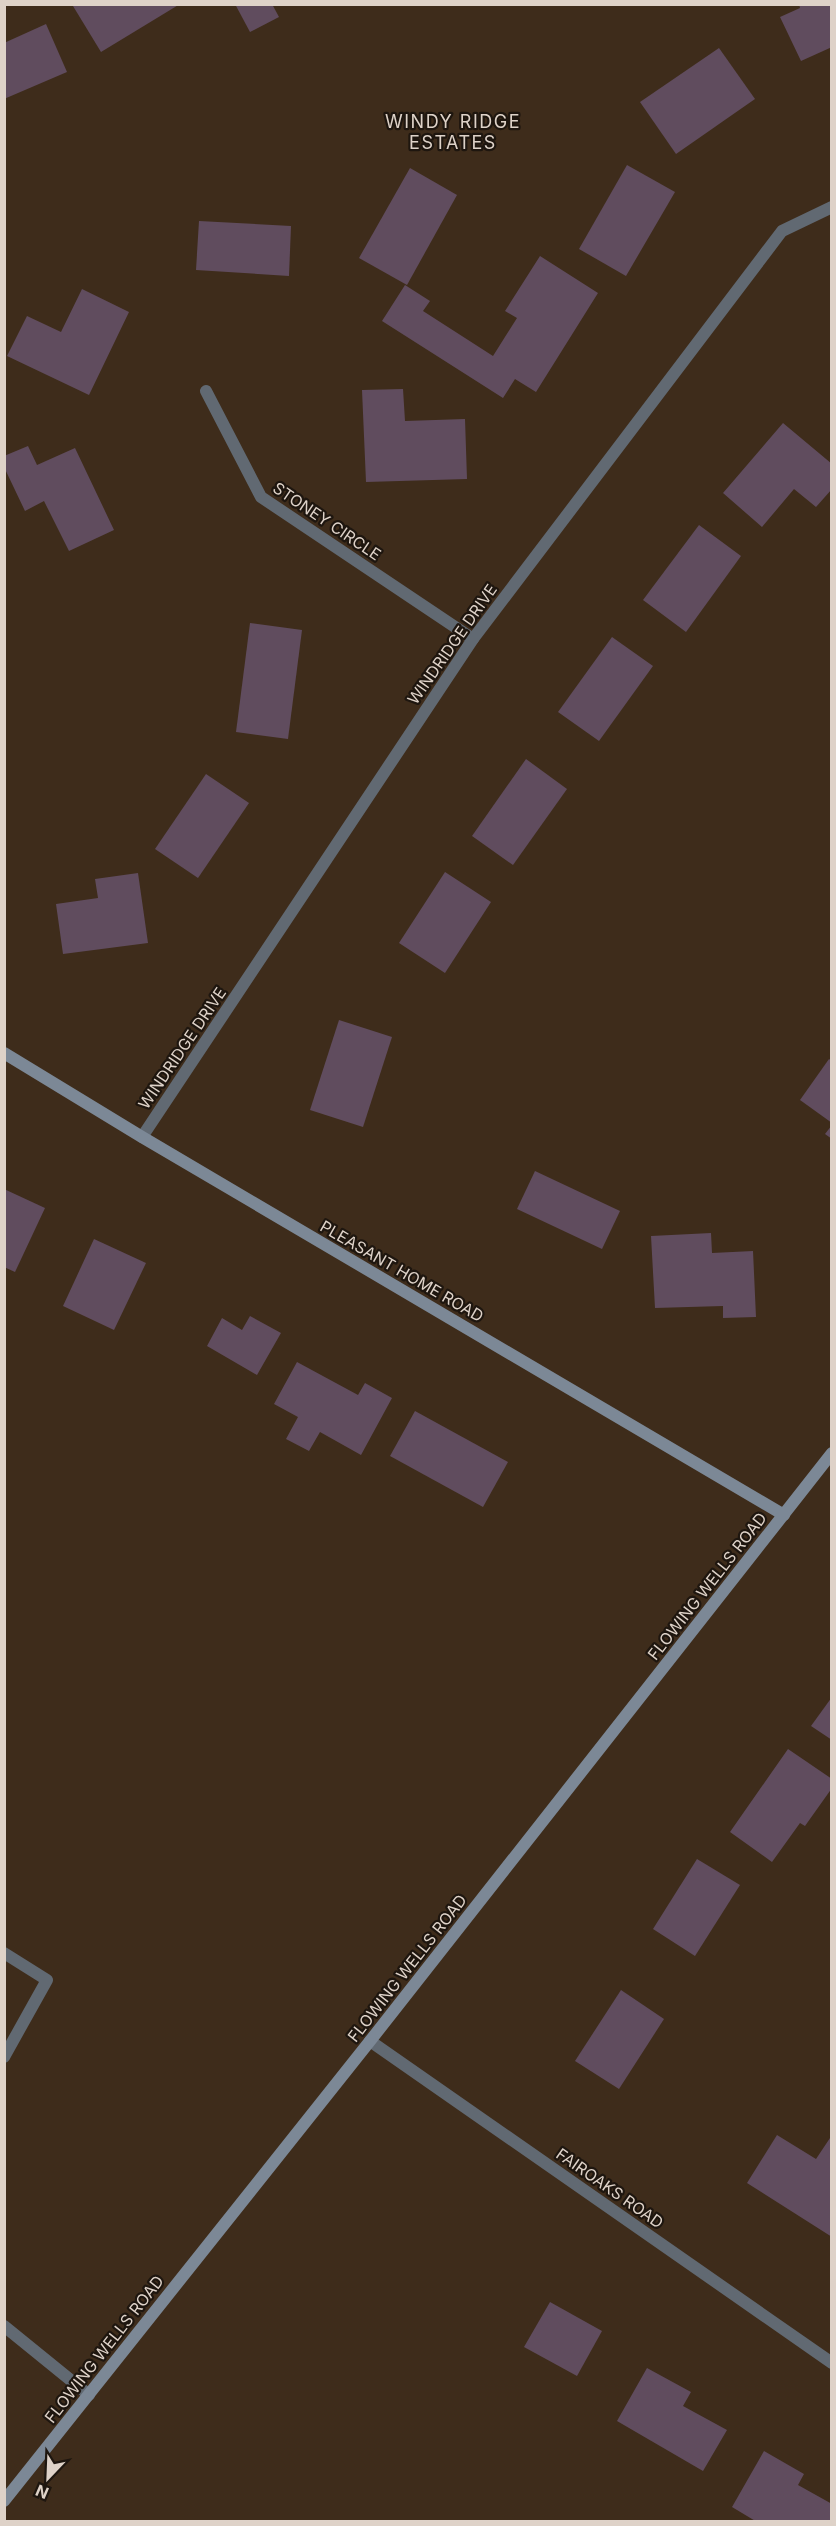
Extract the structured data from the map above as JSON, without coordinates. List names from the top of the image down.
{
  "streets": {
    "main road": ["PLEASANT HOME ROAD", "FLOWING WELLS ROAD"],
    "street": ["STONEY CIRCLE", "WINDRIDGE DRIVE", "FAIROAKS ROAD"]
  },
  "crossings": [
    ["STONEY CIRCLE", "WINDRIDGE DRIVE"],
    ["WINDRIDGE DRIVE", "PLEASANT HOME ROAD"],
    ["PLEASANT HOME ROAD", "FLOWING WELLS ROAD"],
    ["FLOWING WELLS ROAD", "FAIROAKS ROAD"]
  ],
  "districts": ["WINDY RIDGE ESTATES"],
  "north": "bottom left"
}
